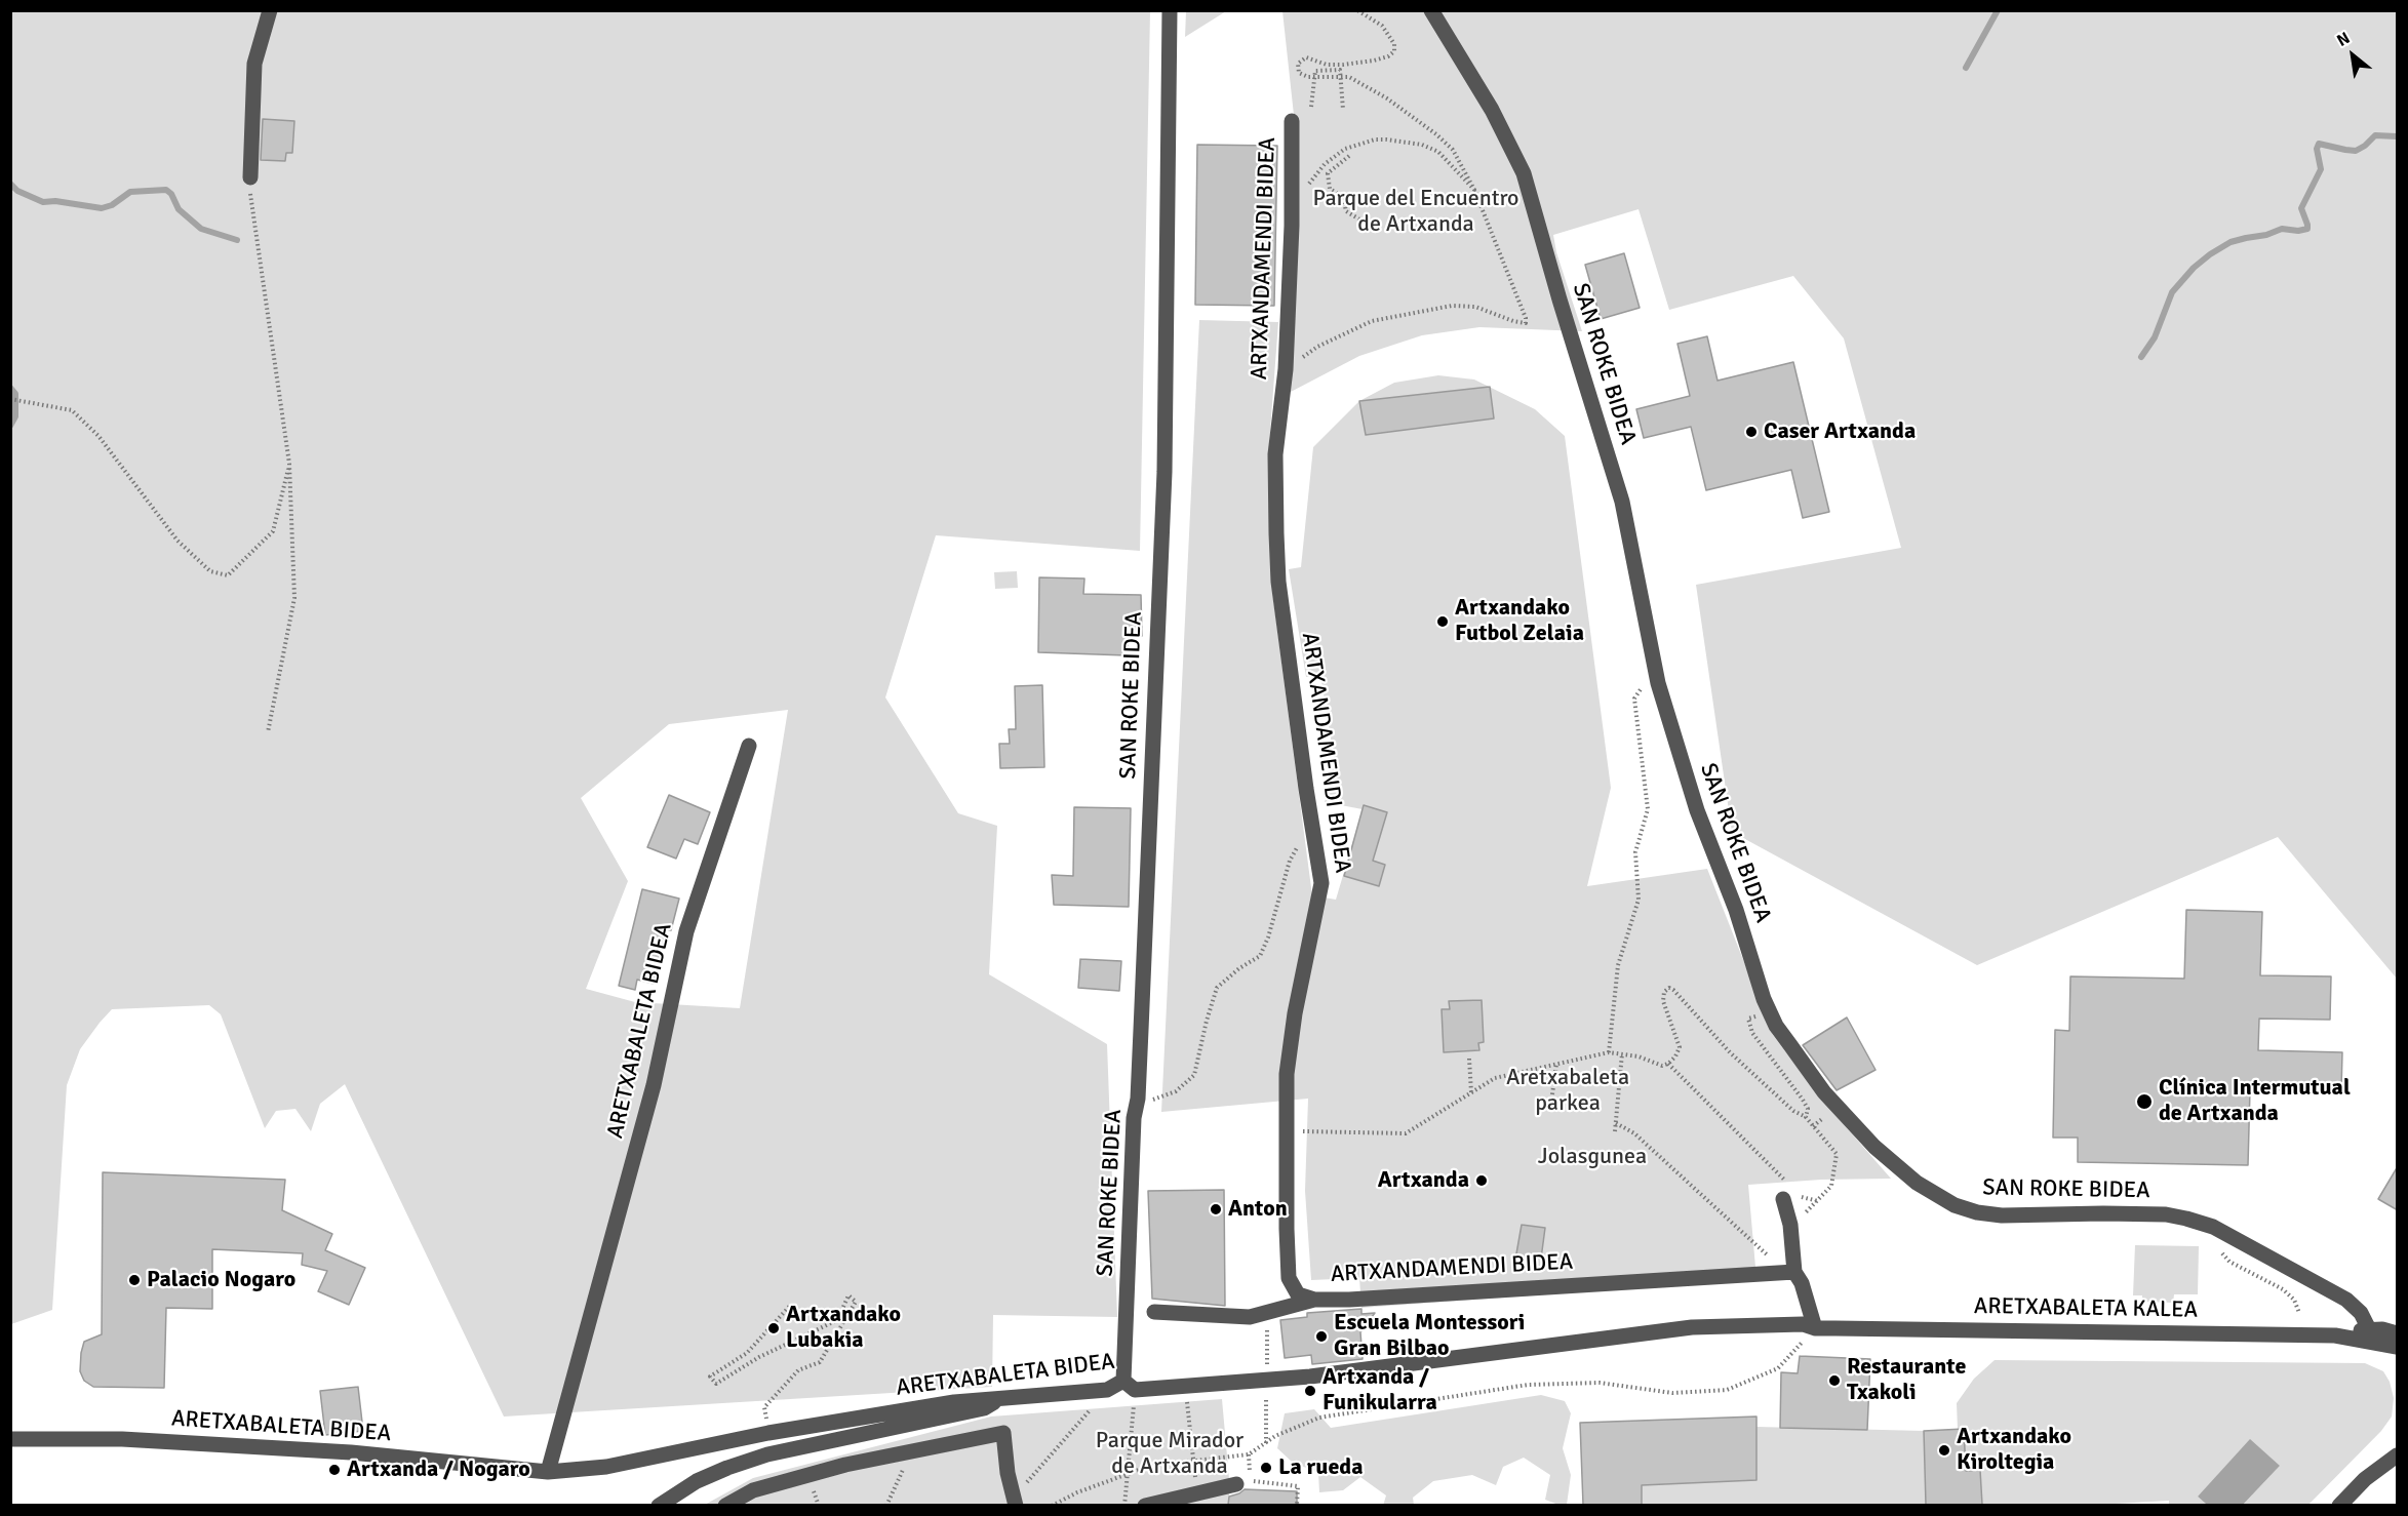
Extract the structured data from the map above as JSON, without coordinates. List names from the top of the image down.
{
  "streets": {
    "street": [
      "ARTXANDAMENDI BIDEA",
      "SAN ROKE BIDEA",
      "ARETXABALETA BIDEA",
      "ARETXABALETA KALEA"
    ]
  },
  "crossings": [
    ["SAN ROKE BIDEA", "ARETXABALETA BIDEA"],
    ["SAN ROKE BIDEA", "ARETXABALETA KALEA"],
    ["ARETXABALETA BIDEA", "ARETXABALETA KALEA"]
  ],
  "parks": [
    "Parque del Encuentro de Artxanda",
    "Aretxabaleta parkea",
    "Jolasgunea",
    "Parque Mirador de Artxanda"
  ],
  "places": [
    "Caser Artxanda",
    "Artxandako Futbol Zelaia",
    "Clínica Intermutual de Artxanda",
    "Artxanda",
    "Anton",
    "Palacio Nogaro",
    "Artxandako Lubakia",
    "Escuela Montessori Gran Bilbao",
    "Restaurante Txakoli",
    "Artxanda / Funikularra",
    "Artxandako Kiroltegia",
    "La rueda",
    "Artxanda / Nogaro"
  ],
  "north": "top left"
}
